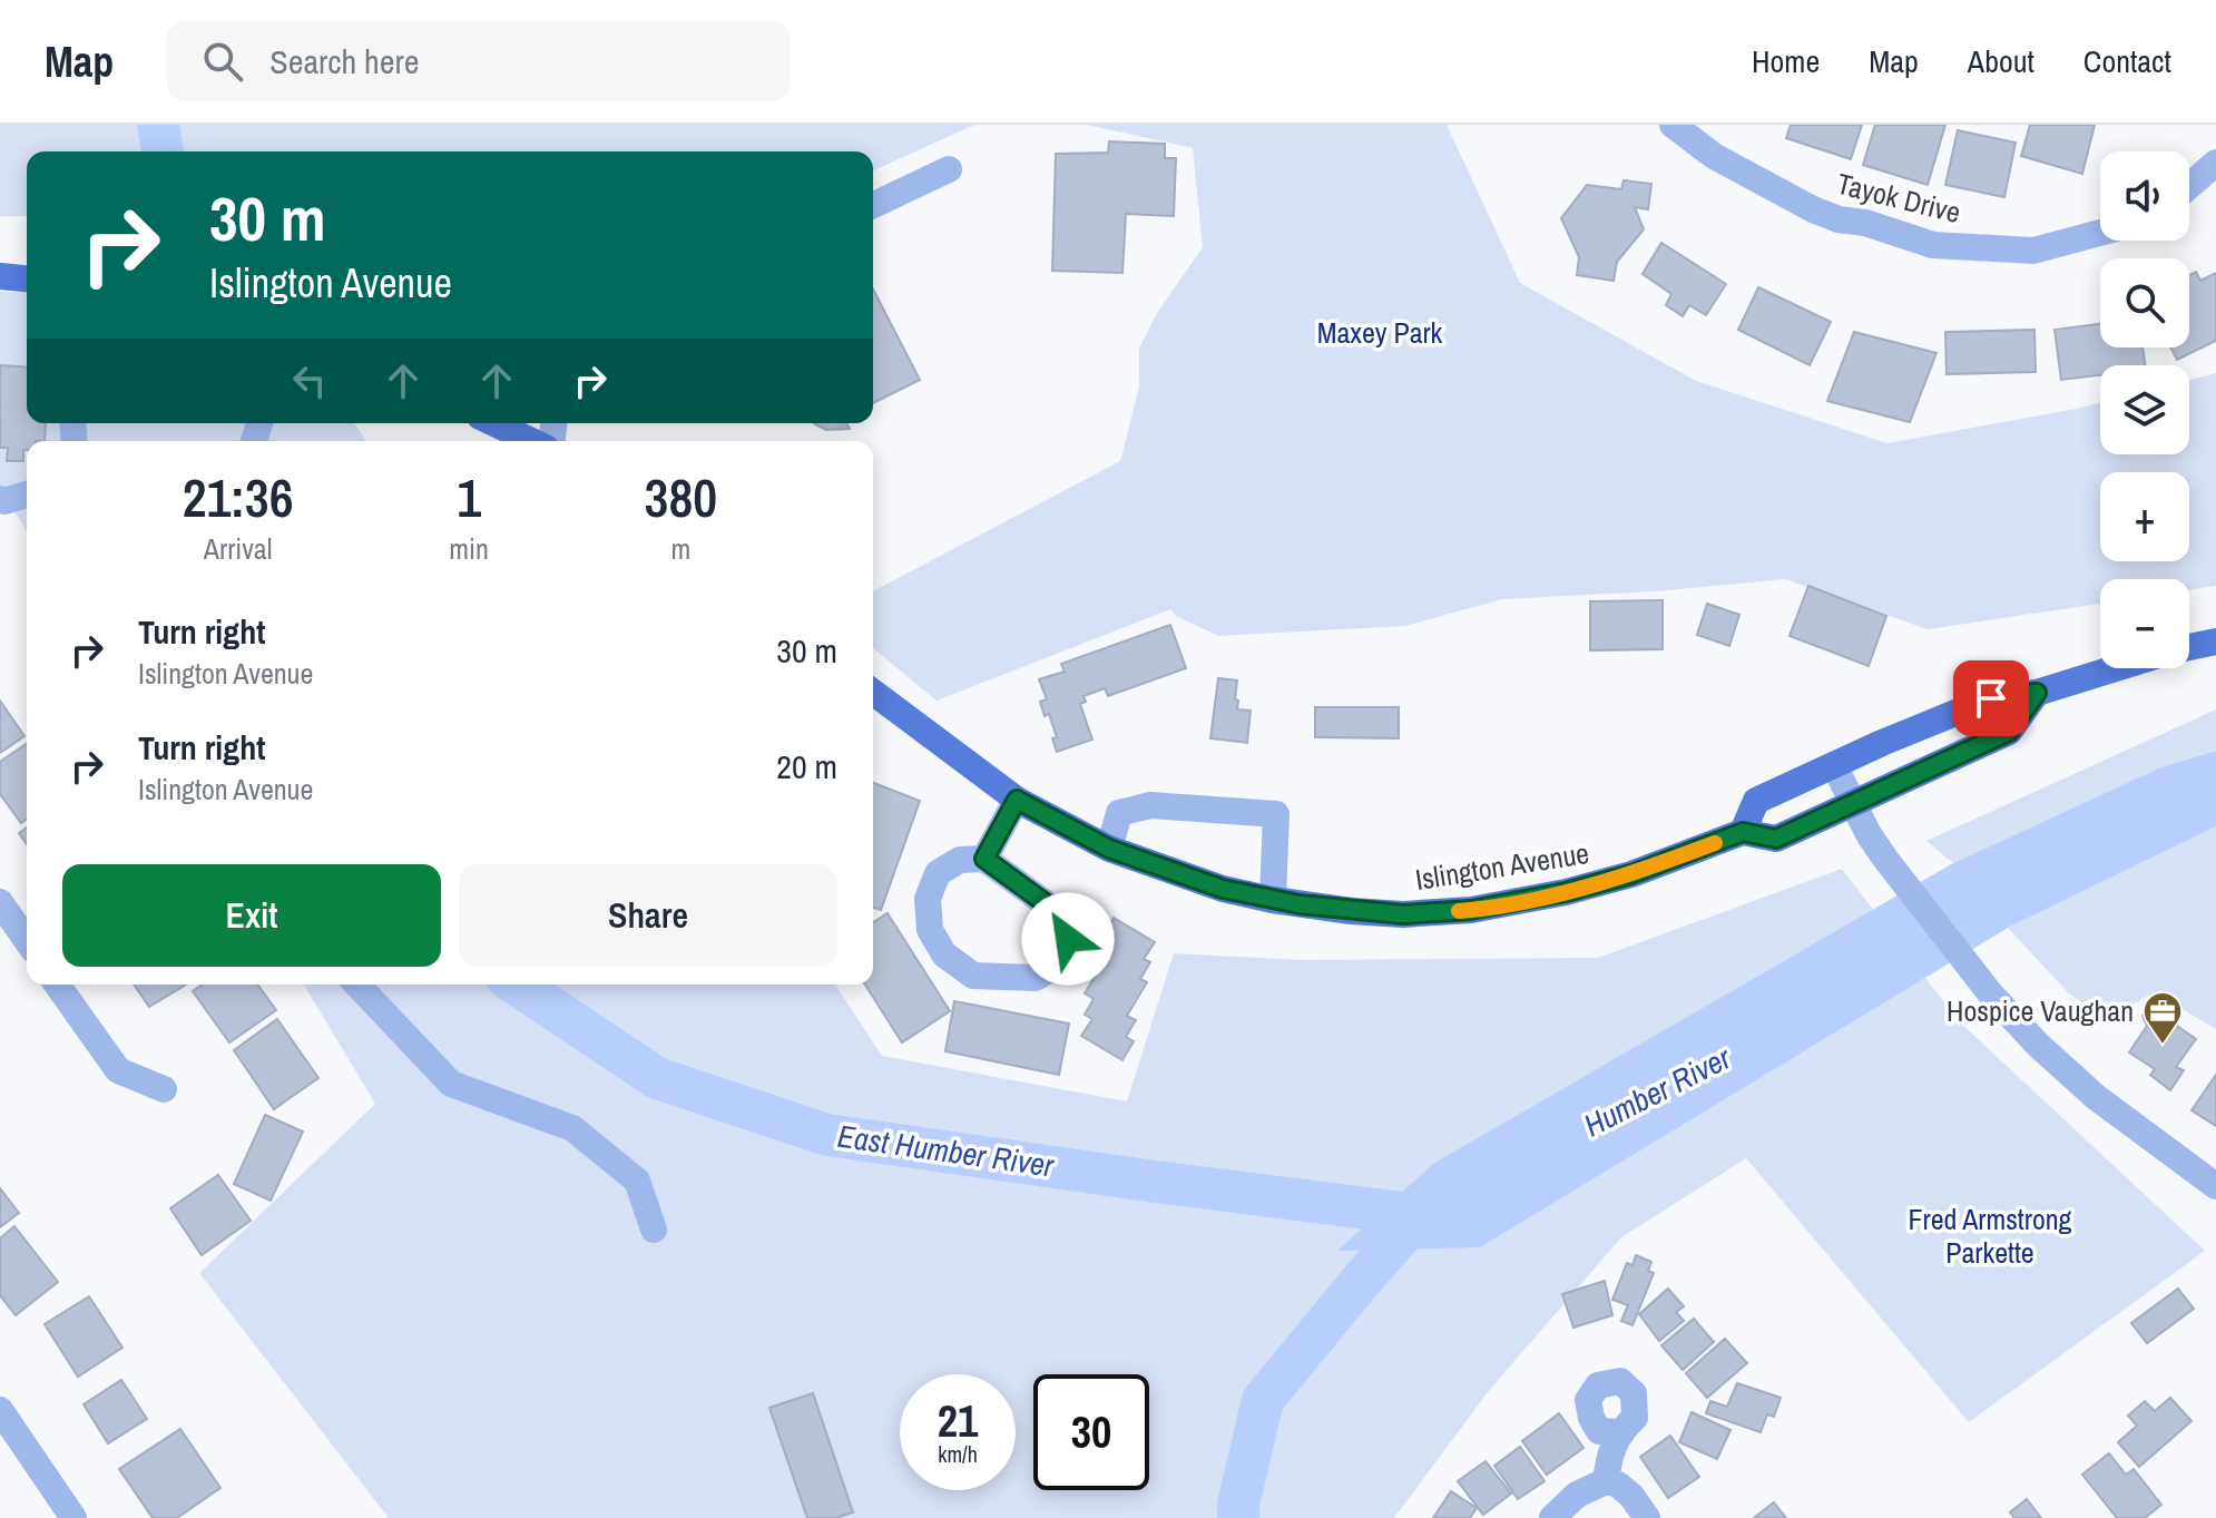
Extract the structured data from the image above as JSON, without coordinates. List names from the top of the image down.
{
  "streets": {
    "main road": ["Islington Avenue"],
    "street": ["Tayok Drive"]
  },
  "water": ["Humber River", "East Humber River"],
  "parks": ["Maxey Park", "Fred Armstrong Parkette"],
  "places": {
    "office": ["Hospice Vaughan"]
  },
  "page": {
    "header": "Map",
    "search": "Search here",
    "nav": [
      "Home",
      "Map",
      "About",
      "Contact"
    ],
    "map_buttons": ["+", "−"],
    "turn": ["30 m", "Islington Avenue"],
    "eta": [
      "21:36",
      "Arrival",
      "1",
      "min",
      "380",
      "m"
    ],
    "list": [
      {
        "name": "Turn right",
        "note": "Islington Avenue",
        "value": "30 m"
      },
      {
        "name": "Turn right",
        "note": "Islington Avenue",
        "value": "20 m"
      }
    ],
    "buttons": ["Exit", "Share"],
    "speed": "21 km/h",
    "limit": "30"
  }
}
